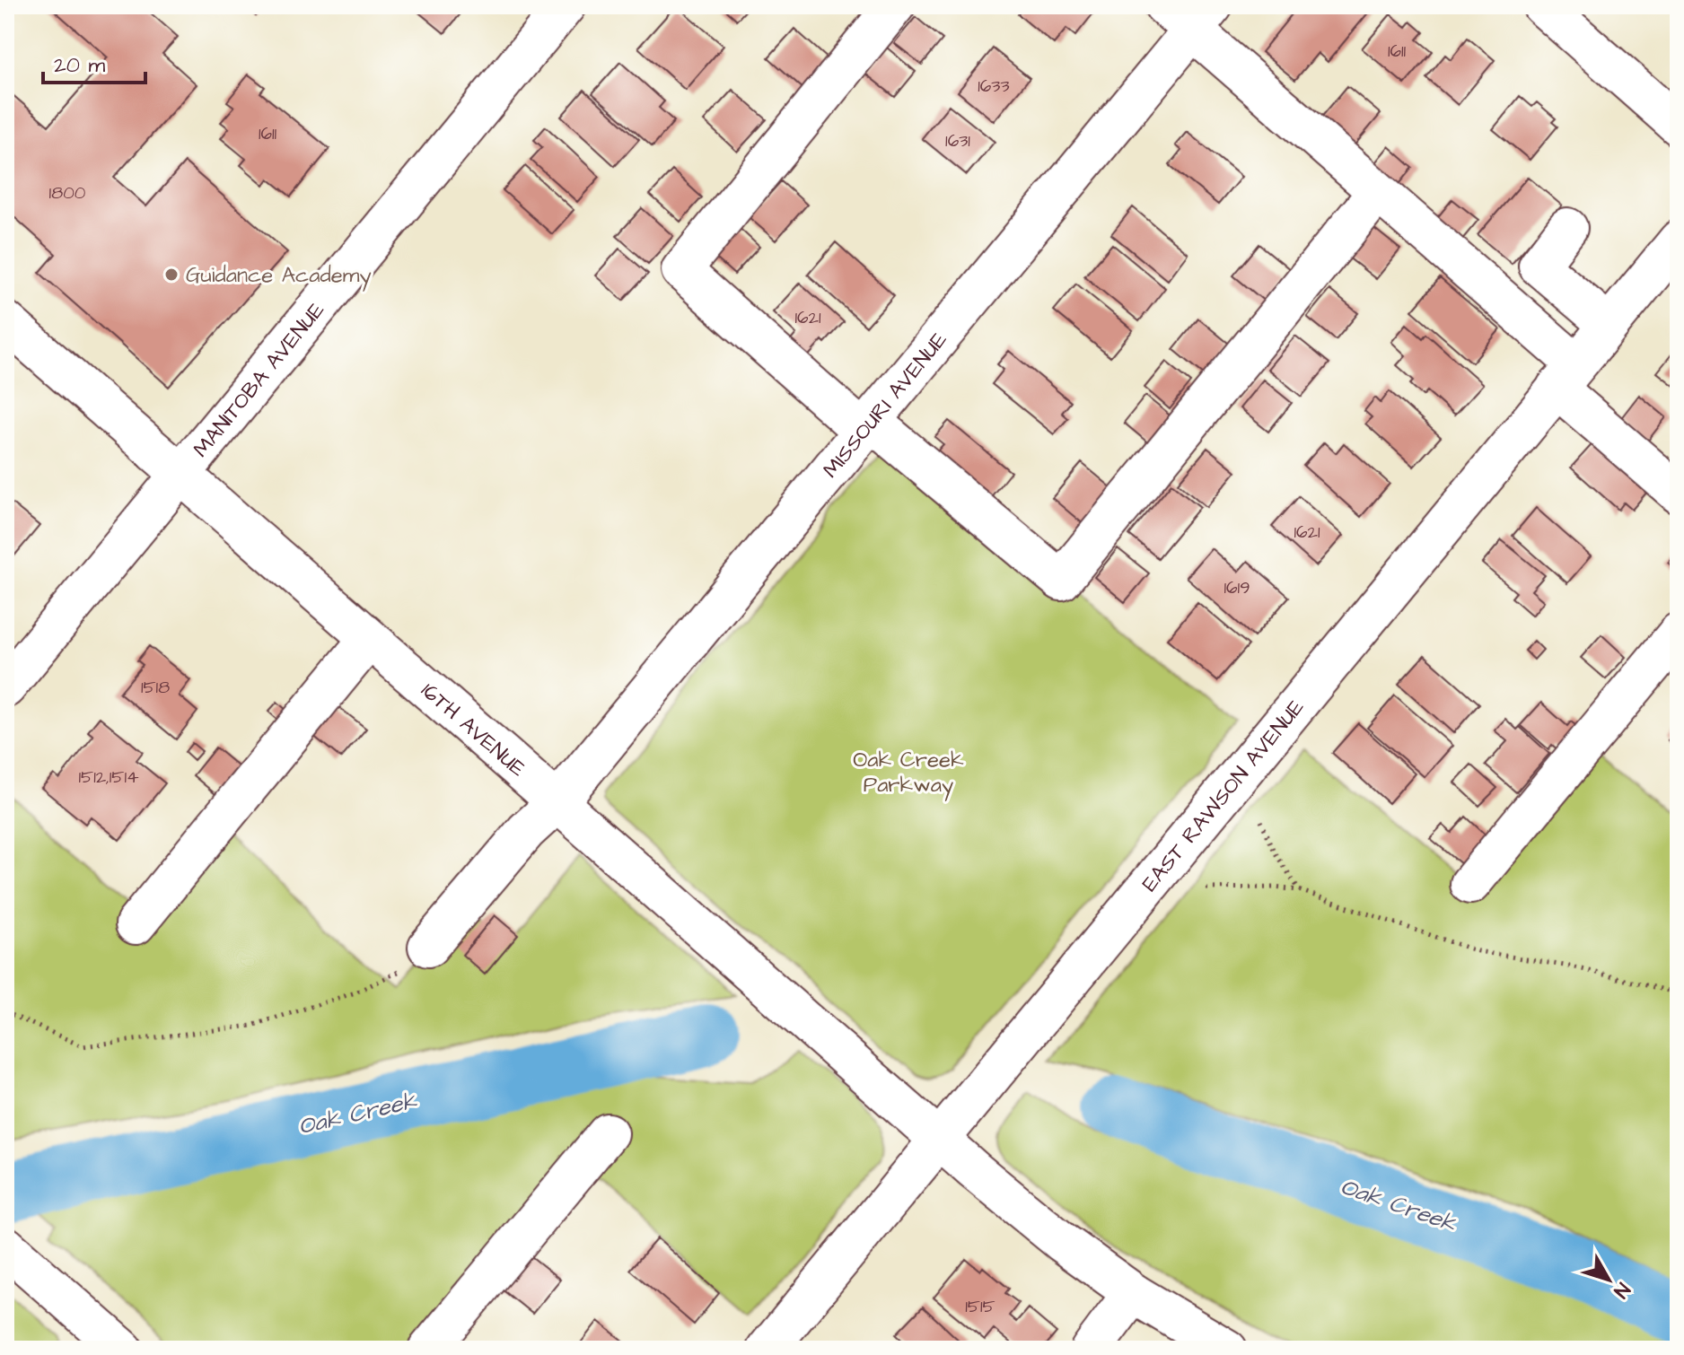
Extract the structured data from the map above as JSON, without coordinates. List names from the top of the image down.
{
  "streets": {
    "street": [
      "MANITOBA AVENUE",
      "MISSOURI AVENUE",
      "16TH AVENUE",
      "EAST RAWSON AVENUE"
    ]
  },
  "crossings": [
    ["MANITOBA AVENUE", "16TH AVENUE"],
    ["MISSOURI AVENUE", "16TH AVENUE"],
    ["16TH AVENUE", "EAST RAWSON AVENUE"]
  ],
  "water": ["Oak Creek"],
  "parks": ["Oak Creek Parkway"],
  "places": ["Guidance Academy"],
  "house_numbers": [
    "1611",
    "1633",
    "1611",
    "1631",
    "1800",
    "1621",
    "1621",
    "1619",
    "1518",
    "1512,1514",
    "1515"
  ],
  "scale_bar": "20 m",
  "north": "bottom right"
}
